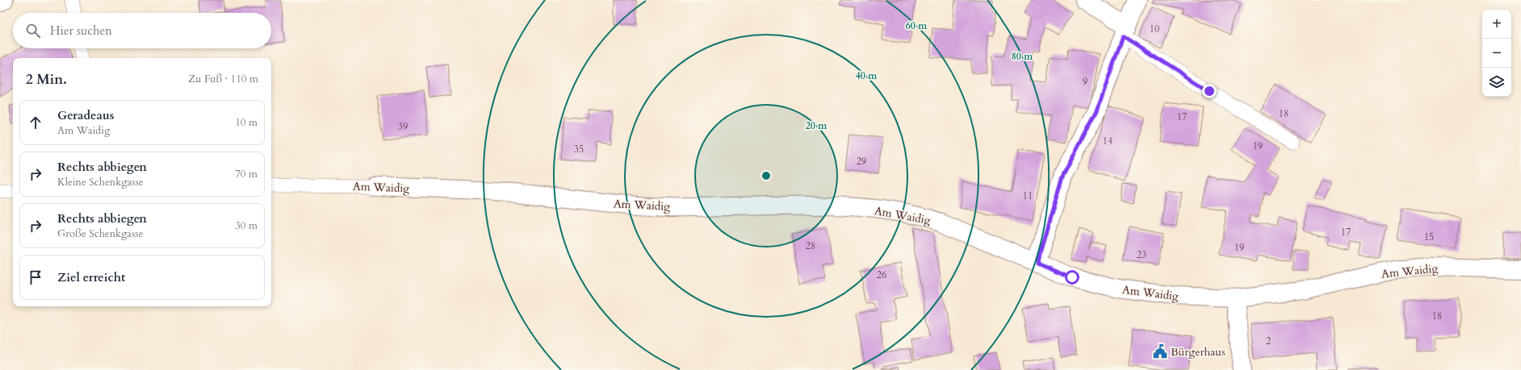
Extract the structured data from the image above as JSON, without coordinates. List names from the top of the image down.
{
  "streets": {
    "street": ["Am Waidig"]
  },
  "places": {
    "public building": ["Bürgerhaus"]
  },
  "house_numbers": [
    "10",
    "9",
    "18",
    "17",
    "39",
    "14",
    "19",
    "35",
    "29",
    "11",
    "17",
    "15",
    "28",
    "19",
    "23",
    "26",
    "18",
    "2"
  ],
  "page": {
    "map_buttons": ["+", "−"],
    "search": "Hier suchen",
    "heading": ["2 Min.", "Zu Fuß · 110 m"],
    "list": [
      ["Geradeaus", "Am Waidig", "10 m"],
      ["Rechts abbiegen", "Kleine Schenkgasse", "70 m"],
      ["Rechts abbiegen", "Große Schenkgasse", "30 m"],
      "Ziel erreicht"
    ]
  },
  "rings": [
    "60 m",
    "80 m",
    "40 m",
    "20 m"
  ]
}
